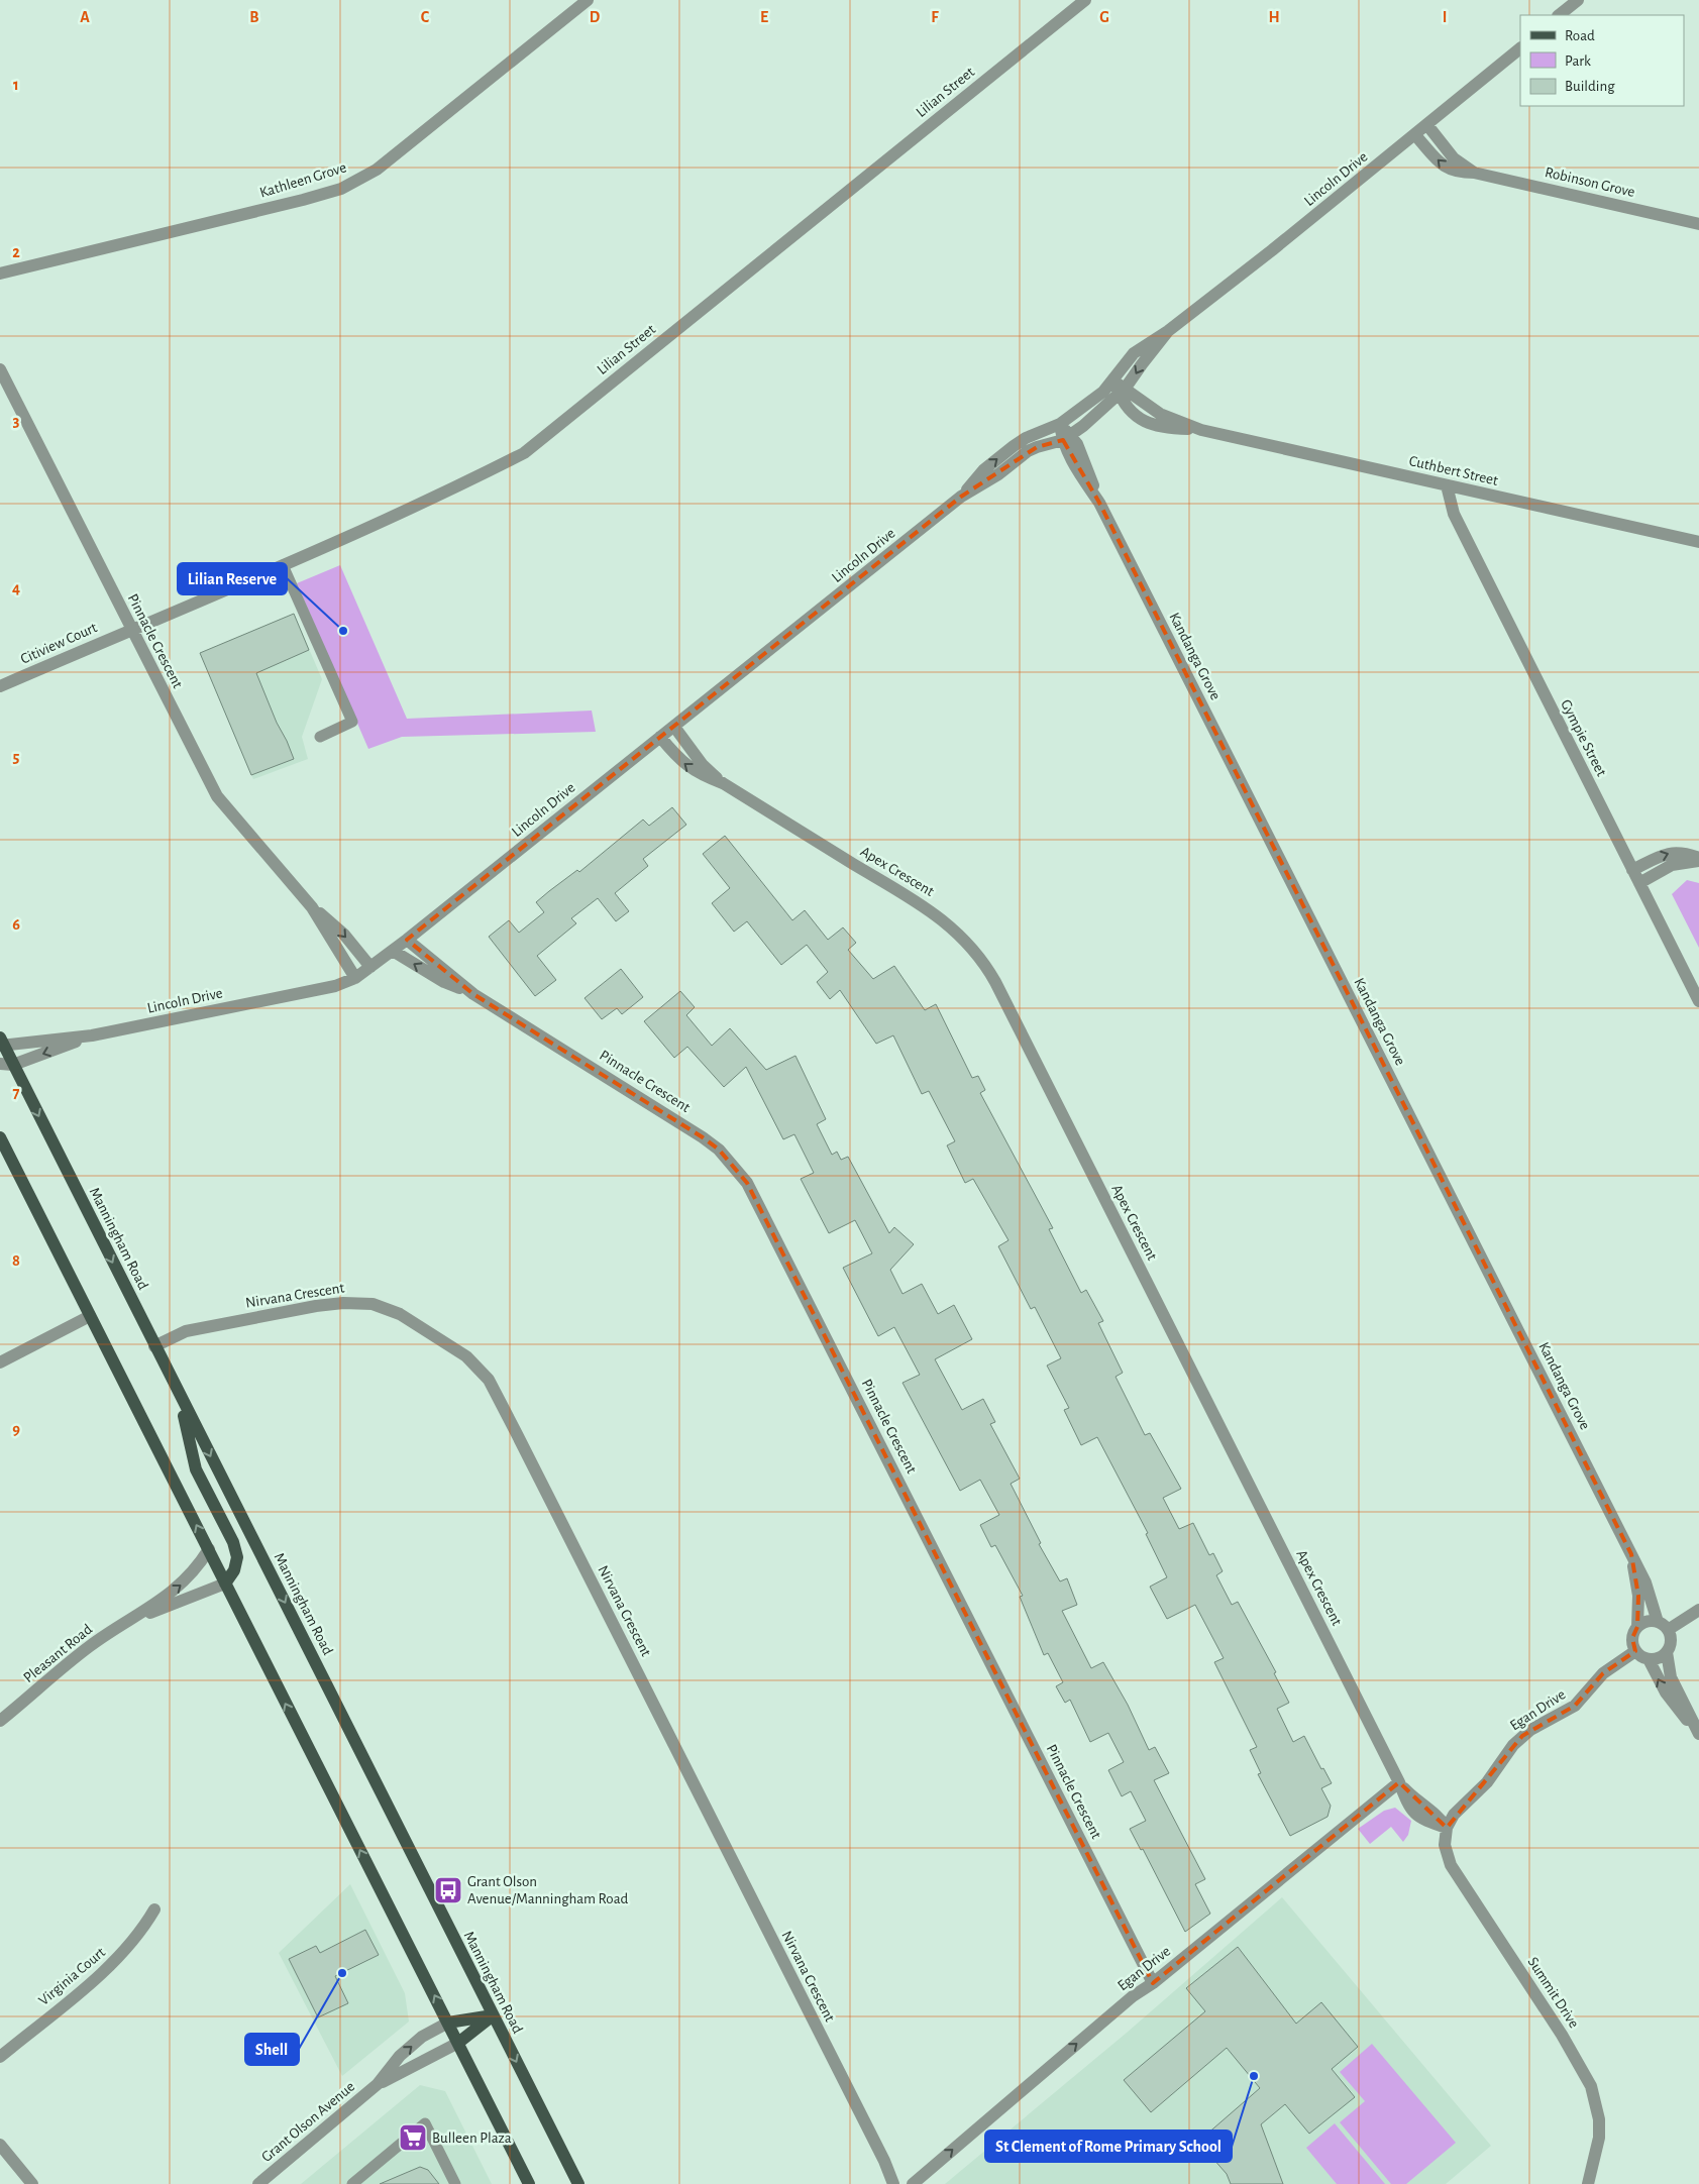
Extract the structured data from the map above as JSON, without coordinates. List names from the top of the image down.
{
  "streets": {
    "main road": ["Manningham Road", "Grant Olson Avenue"],
    "street": [
      "Lilian Street",
      "Lincoln Drive",
      "Kathleen Grove",
      "Robinson Grove",
      "Cuthbert Street",
      "Pinnacle Crescent",
      "Citiview Court",
      "Kandanga Grove",
      "Gympie Street",
      "Apex Crescent",
      "Nirvana Crescent",
      "Pleasant Road",
      "Egan Drive",
      "Virginia Court",
      "Summit Drive"
    ]
  },
  "crossings": [
    ["Lilian Street", "Pinnacle Crescent"],
    ["Lilian Street", "Citiview Court"],
    ["Lincoln Drive", "Robinson Grove"],
    ["Lincoln Drive", "Cuthbert Street"],
    ["Lincoln Drive", "Pinnacle Crescent"],
    ["Lincoln Drive", "Kandanga Grove"],
    ["Lincoln Drive", "Apex Crescent"],
    ["Lincoln Drive", "Manningham Road"],
    ["Cuthbert Street", "Gympie Street"],
    ["Pinnacle Crescent", "Citiview Court"],
    ["Pinnacle Crescent", "Egan Drive"],
    ["Kandanga Grove", "Egan Drive"],
    ["Apex Crescent", "Egan Drive"],
    ["Manningham Road", "Nirvana Crescent"],
    ["Manningham Road", "Grant Olson Avenue"],
    ["Egan Drive", "Summit Drive"]
  ],
  "one_way": ["Egan Drive"],
  "places": {
    "other": ["Lilian Reserve", "Shell", "St Clement of Rome Primary School"],
    "bus stop": ["Grant Olson Avenue/Manningham Road"],
    "supermarket": ["Bulleen Plaza"]
  },
  "legend": ["Road", "Park", "Building"],
  "grid": {
    "columns": [
      "A",
      "B",
      "C",
      "D",
      "E",
      "F",
      "G",
      "H",
      "I"
    ],
    "rows": [
      "1",
      "2",
      "3",
      "4",
      "5",
      "6",
      "7",
      "8",
      "9"
    ]
  }
}
